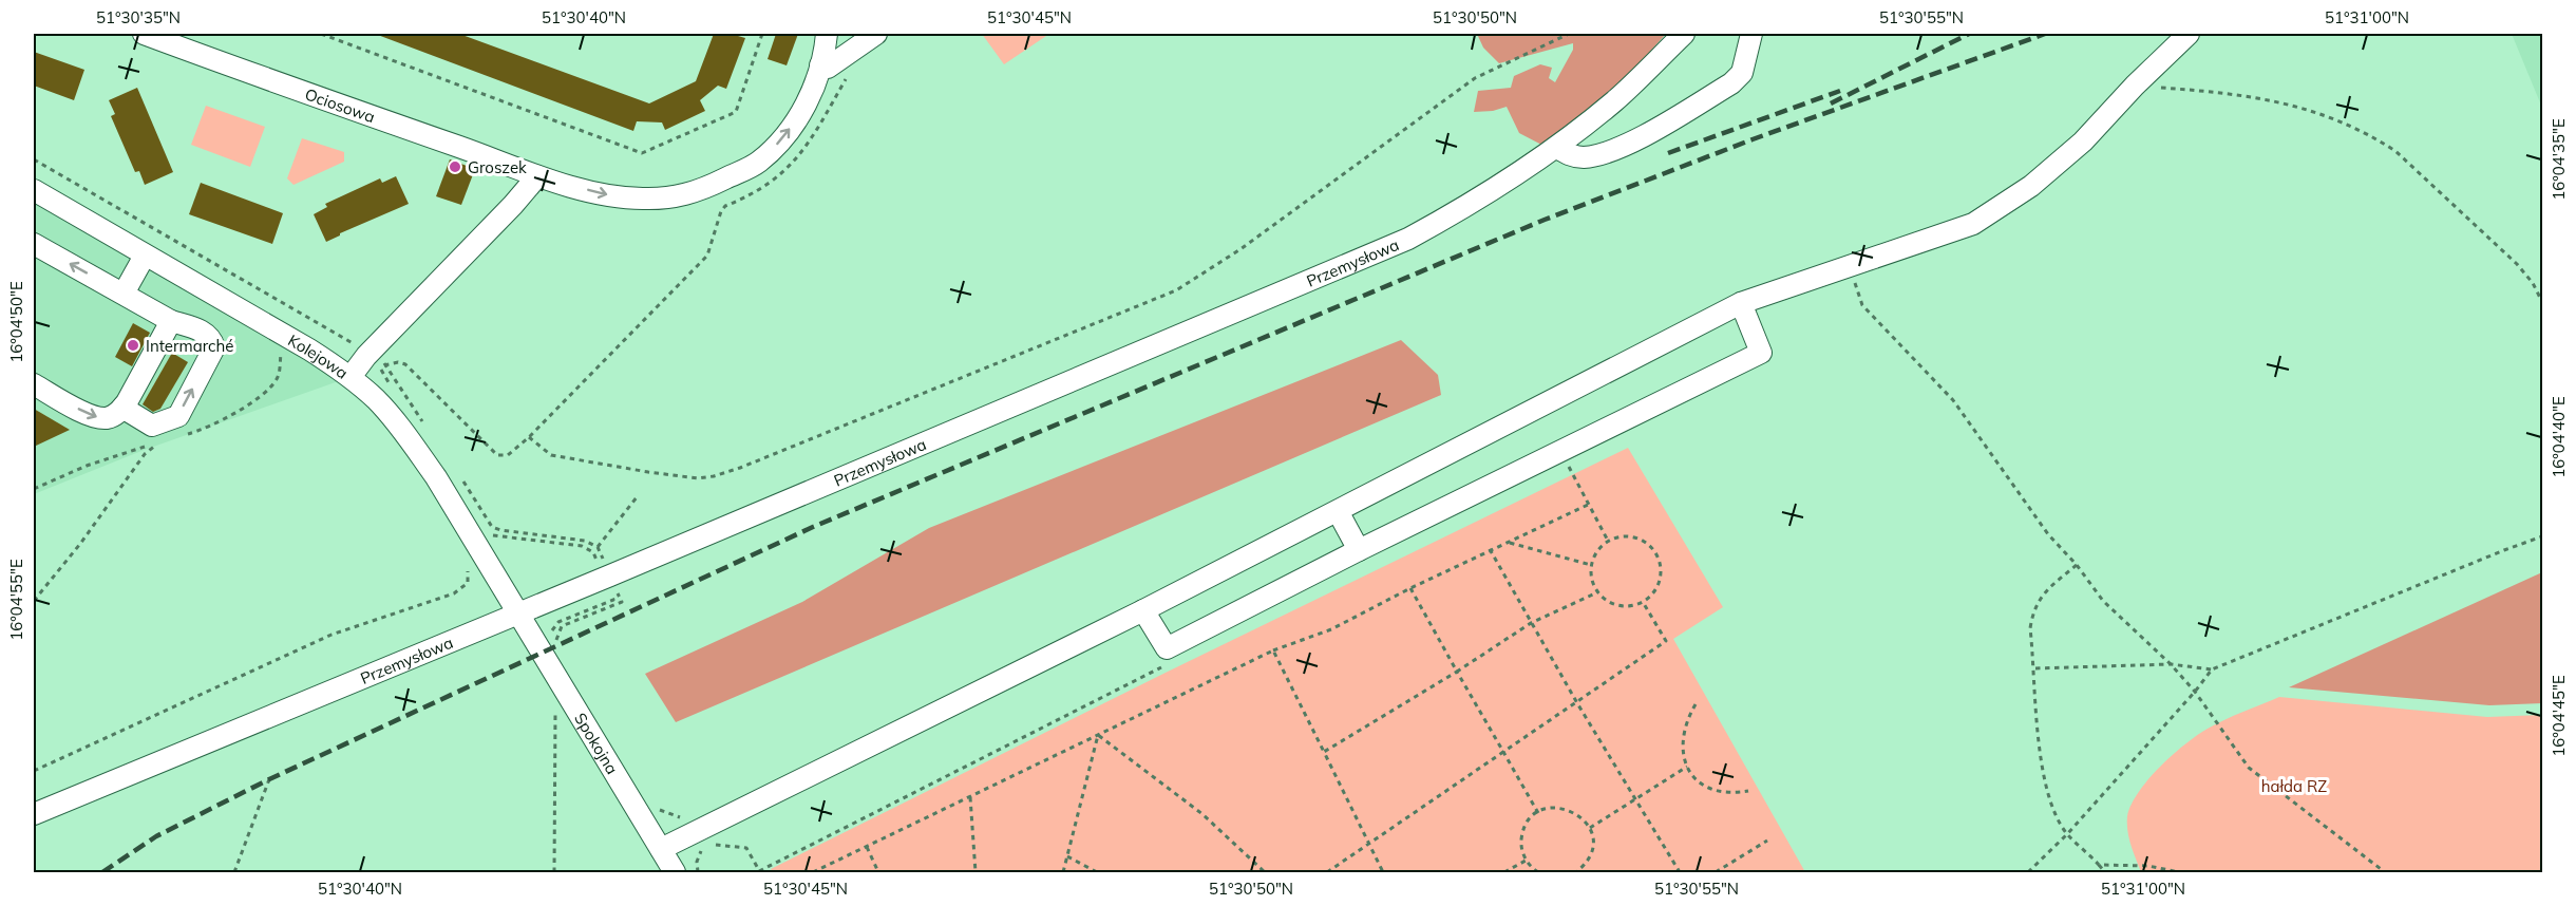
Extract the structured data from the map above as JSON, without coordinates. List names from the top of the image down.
{
  "streets": {
    "street": [
      "Ociosowa",
      "Przemysłowa",
      "Kolejowa",
      "Spokojna"
    ]
  },
  "crossings": [
    ["Przemysłowa", "Kolejowa"],
    ["Przemysłowa", "Spokojna"],
    ["Kolejowa", "Spokojna"]
  ],
  "one_way": ["Ociosowa"],
  "parks": ["hałda RZ"],
  "places": ["Groszek", "Intermarché"],
  "coordinates": [
    "51°30'35\"N",
    "51°30'40\"N",
    "51°30'45\"N",
    "51°30'50\"N",
    "51°30'55\"N",
    "51°31'00\"N",
    "16°04'35\"E",
    "16°04'50\"E",
    "16°04'40\"E",
    "16°04'55\"E",
    "16°04'45\"E"
  ]
}
